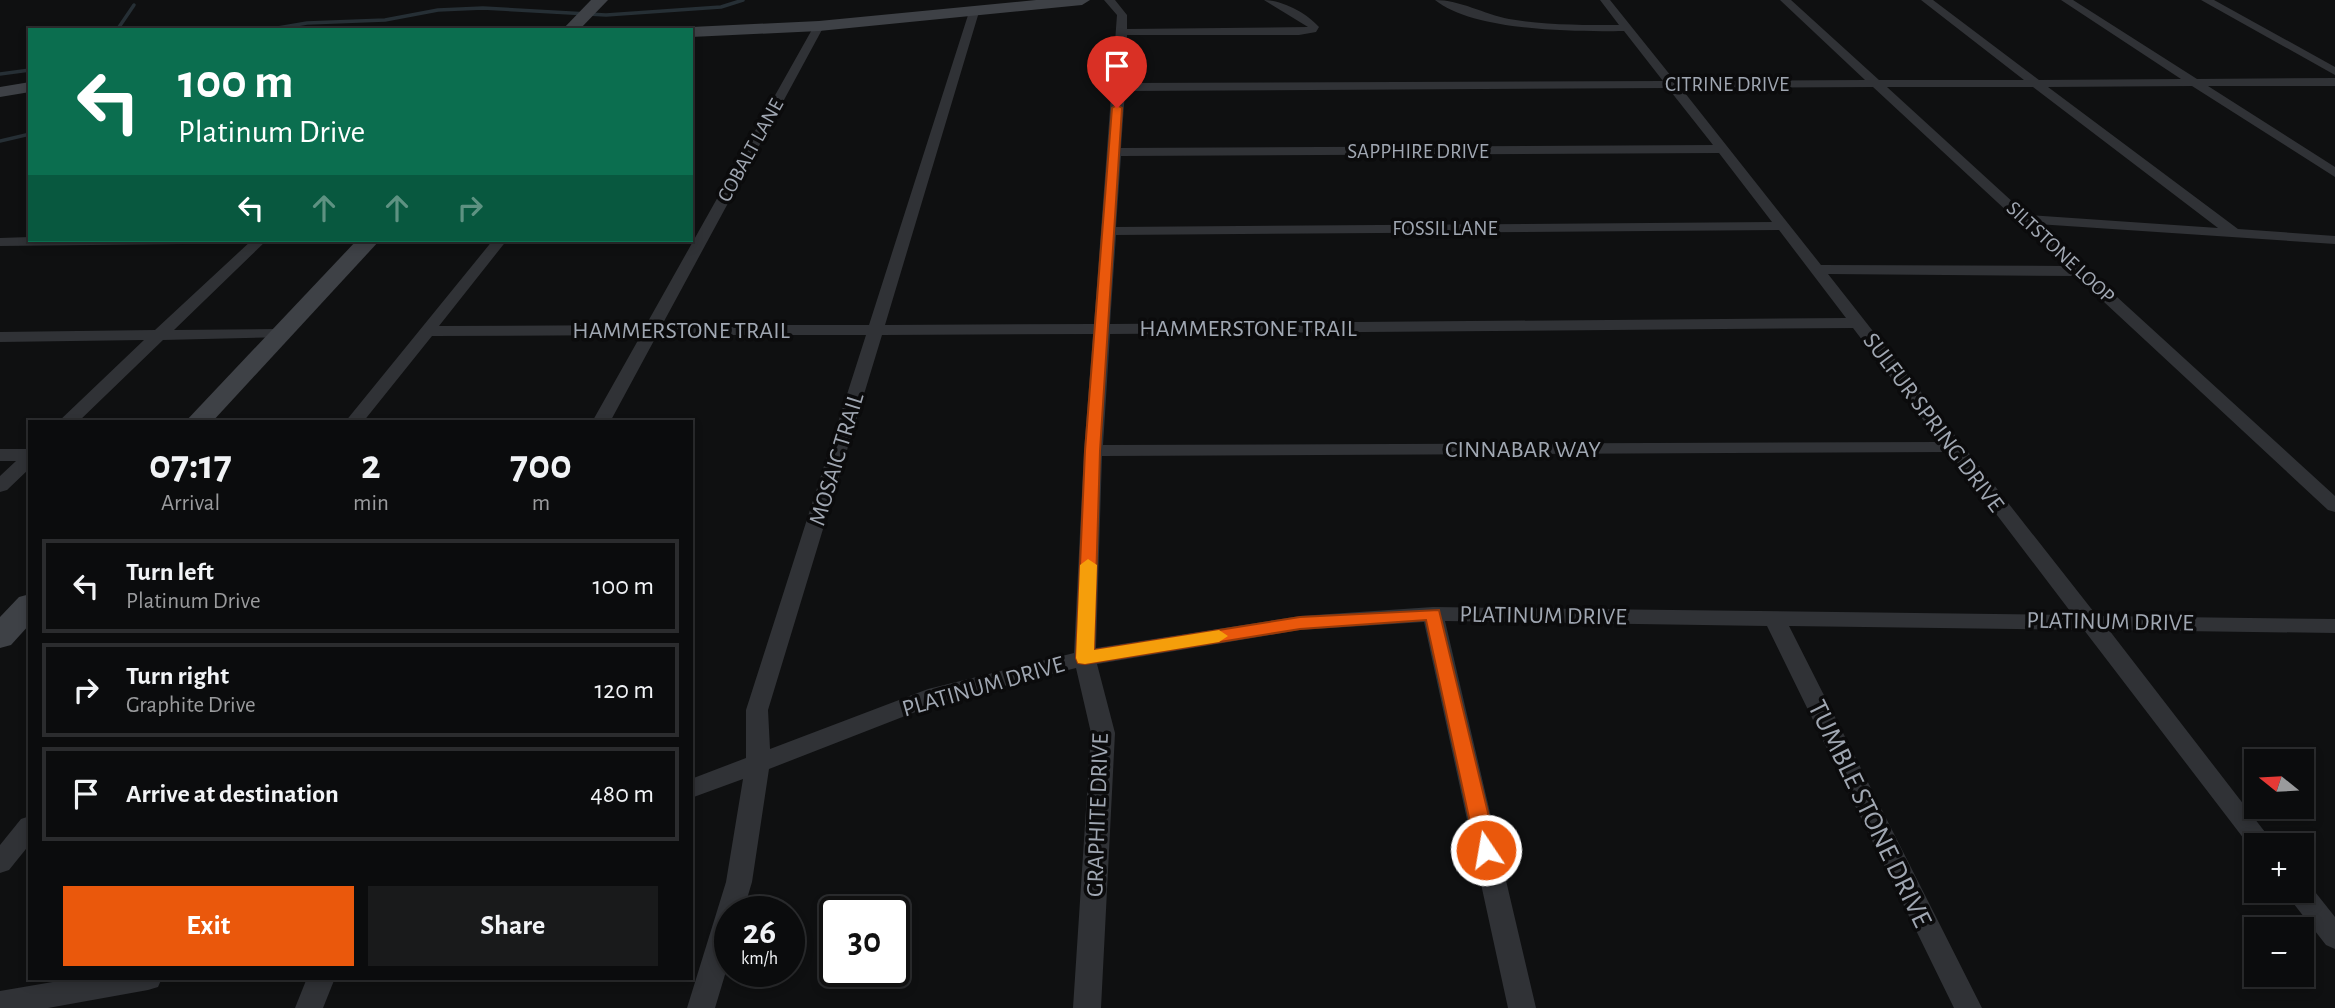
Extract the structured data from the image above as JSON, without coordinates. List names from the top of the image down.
{
  "streets": {
    "street": [
      "CITRINE DRIVE",
      "COBALT LANE",
      "SAPPHIRE DRIVE",
      "FOSSIL LANE",
      "SILTSTONE LOOP",
      "HAMMERSTONE TRAIL",
      "SULFUR SPRING DRIVE",
      "CINNABAR WAY",
      "MOSAIC TRAIL",
      "PLATINUM DRIVE",
      "TUMBLE STONE DRIVE",
      "GRAPHITE DRIVE"
    ]
  },
  "crossings": [
    ["CITRINE DRIVE", "SILTSTONE LOOP"],
    ["CITRINE DRIVE", "SULFUR SPRING DRIVE"],
    ["CITRINE DRIVE", "GRAPHITE DRIVE"],
    ["COBALT LANE", "HAMMERSTONE TRAIL"],
    ["SAPPHIRE DRIVE", "SULFUR SPRING DRIVE"],
    ["SAPPHIRE DRIVE", "GRAPHITE DRIVE"],
    ["FOSSIL LANE", "SULFUR SPRING DRIVE"],
    ["FOSSIL LANE", "GRAPHITE DRIVE"],
    ["HAMMERSTONE TRAIL", "SULFUR SPRING DRIVE"],
    ["HAMMERSTONE TRAIL", "MOSAIC TRAIL"],
    ["HAMMERSTONE TRAIL", "GRAPHITE DRIVE"],
    ["SULFUR SPRING DRIVE", "CINNABAR WAY"],
    ["SULFUR SPRING DRIVE", "PLATINUM DRIVE"],
    ["CINNABAR WAY", "GRAPHITE DRIVE"],
    ["MOSAIC TRAIL", "PLATINUM DRIVE"],
    ["PLATINUM DRIVE", "TUMBLE STONE DRIVE"],
    ["PLATINUM DRIVE", "GRAPHITE DRIVE"]
  ],
  "north": "left",
  "page": {
    "turn": ["100 m", "Platinum Drive"],
    "eta": [
      "07:17",
      "Arrival",
      "2",
      "min",
      "700",
      "m"
    ],
    "list": [
      {
        "name": "Turn left",
        "note": "Platinum Drive",
        "value": "100 m"
      },
      {
        "name": "Turn right",
        "note": "Graphite Drive",
        "value": "120 m"
      },
      {
        "name": "Arrive at destination",
        "value": "480 m"
      }
    ],
    "map_buttons": ["+", "−"],
    "buttons": ["Exit", "Share"],
    "speed": "26 km/h",
    "limit": "30"
  }
}
